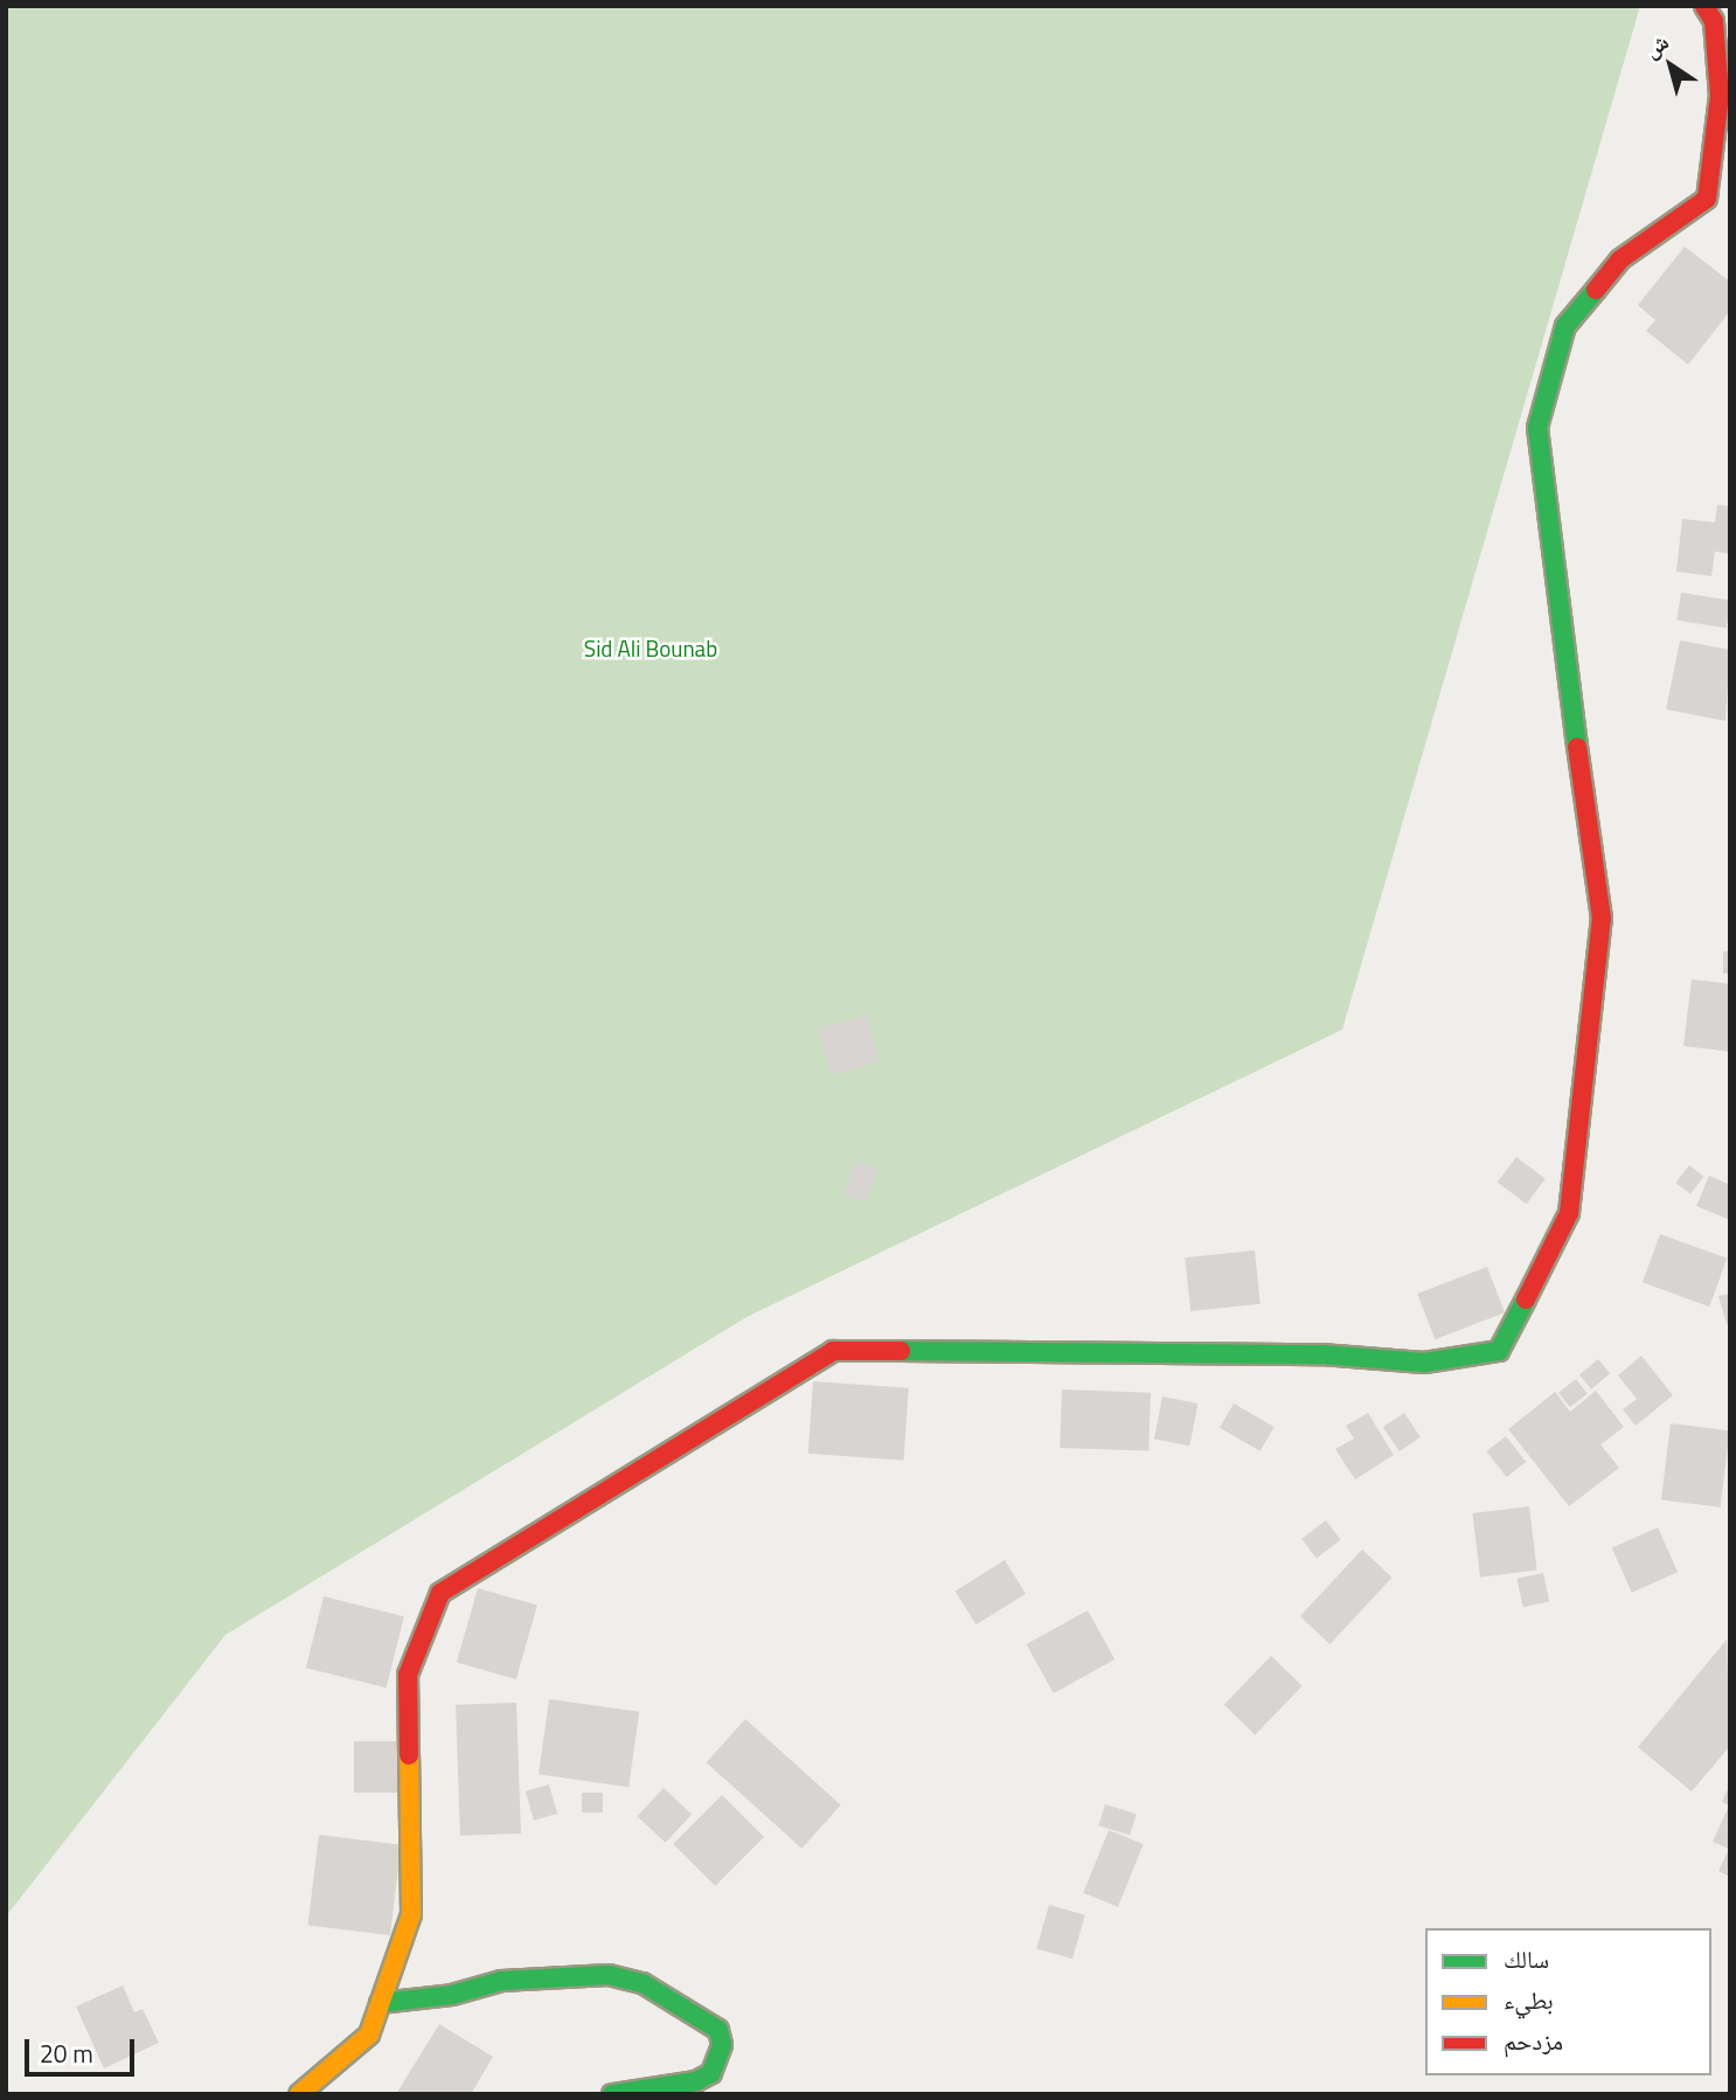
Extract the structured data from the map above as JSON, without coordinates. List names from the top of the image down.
{
  "parks": ["Sid Ali Bounab"],
  "legend": ["سالك", "بطيء", "مزدحم"],
  "scale_bar": "20 m",
  "north": "top left"
}
